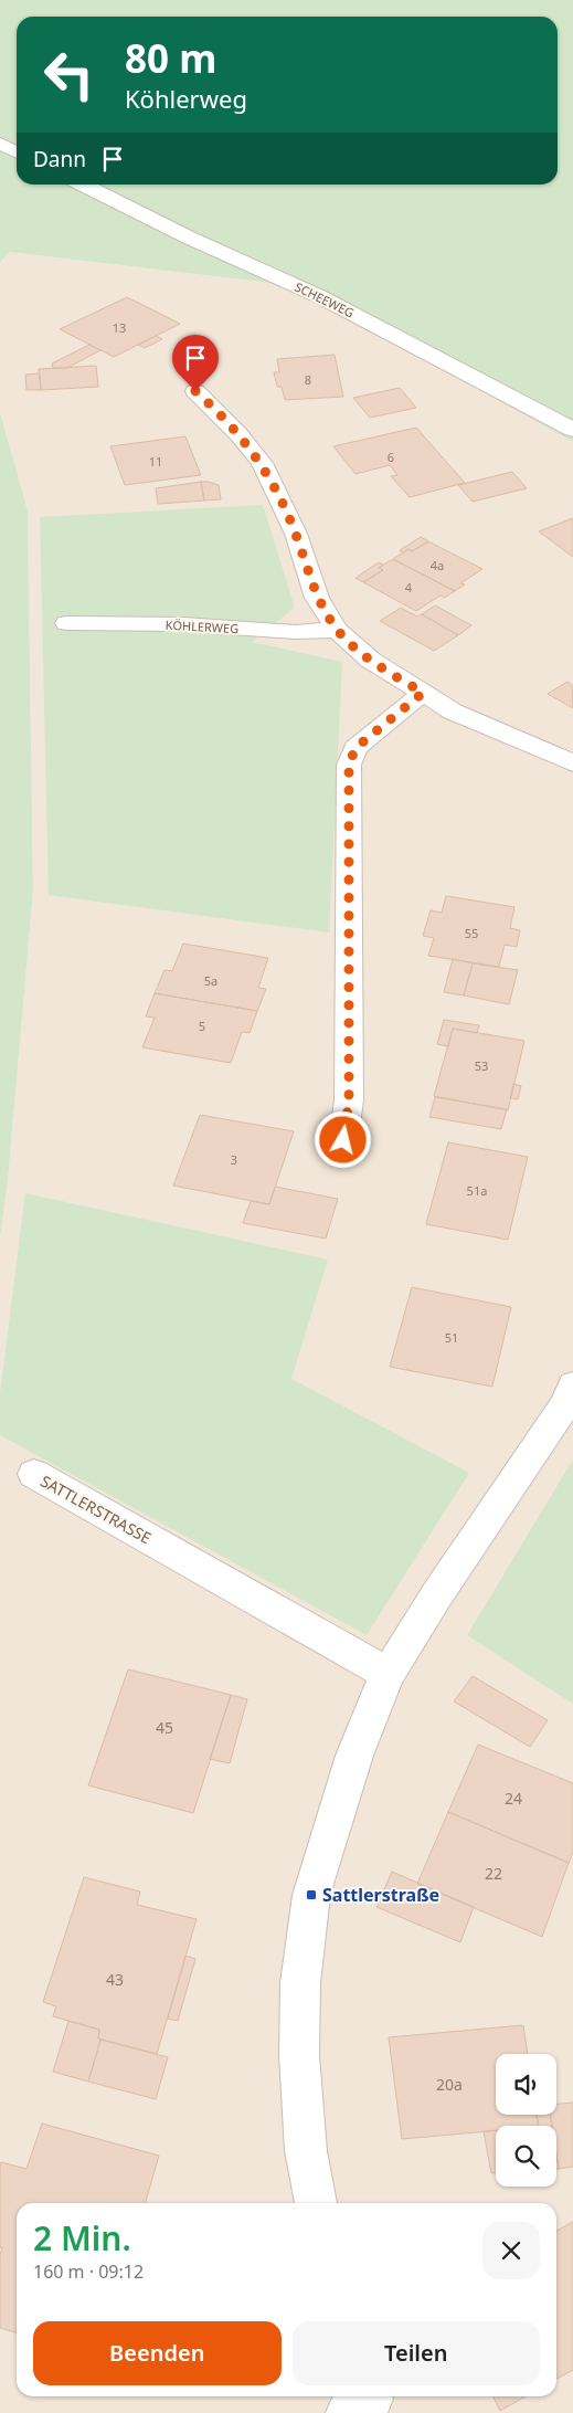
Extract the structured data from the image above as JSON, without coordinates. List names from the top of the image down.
{
  "streets": {
    "street": ["SCHEEWEG", "KÖHLERWEG", "SATTLERSTRASSE"]
  },
  "places": {
    "transit": ["Sattlerstraße"]
  },
  "house_numbers": [
    "13",
    "8",
    "6",
    "11",
    "4a",
    "4",
    "55",
    "5a",
    "5",
    "53",
    "3",
    "51a",
    "51",
    "45",
    "24",
    "22",
    "43",
    "20a"
  ],
  "page": {
    "turn": ["80 m", "Köhlerweg"],
    "then": "Dann",
    "heading": ["2 Min.", "160 m · 09:12"],
    "buttons": ["Beenden", "Teilen"]
  }
}
